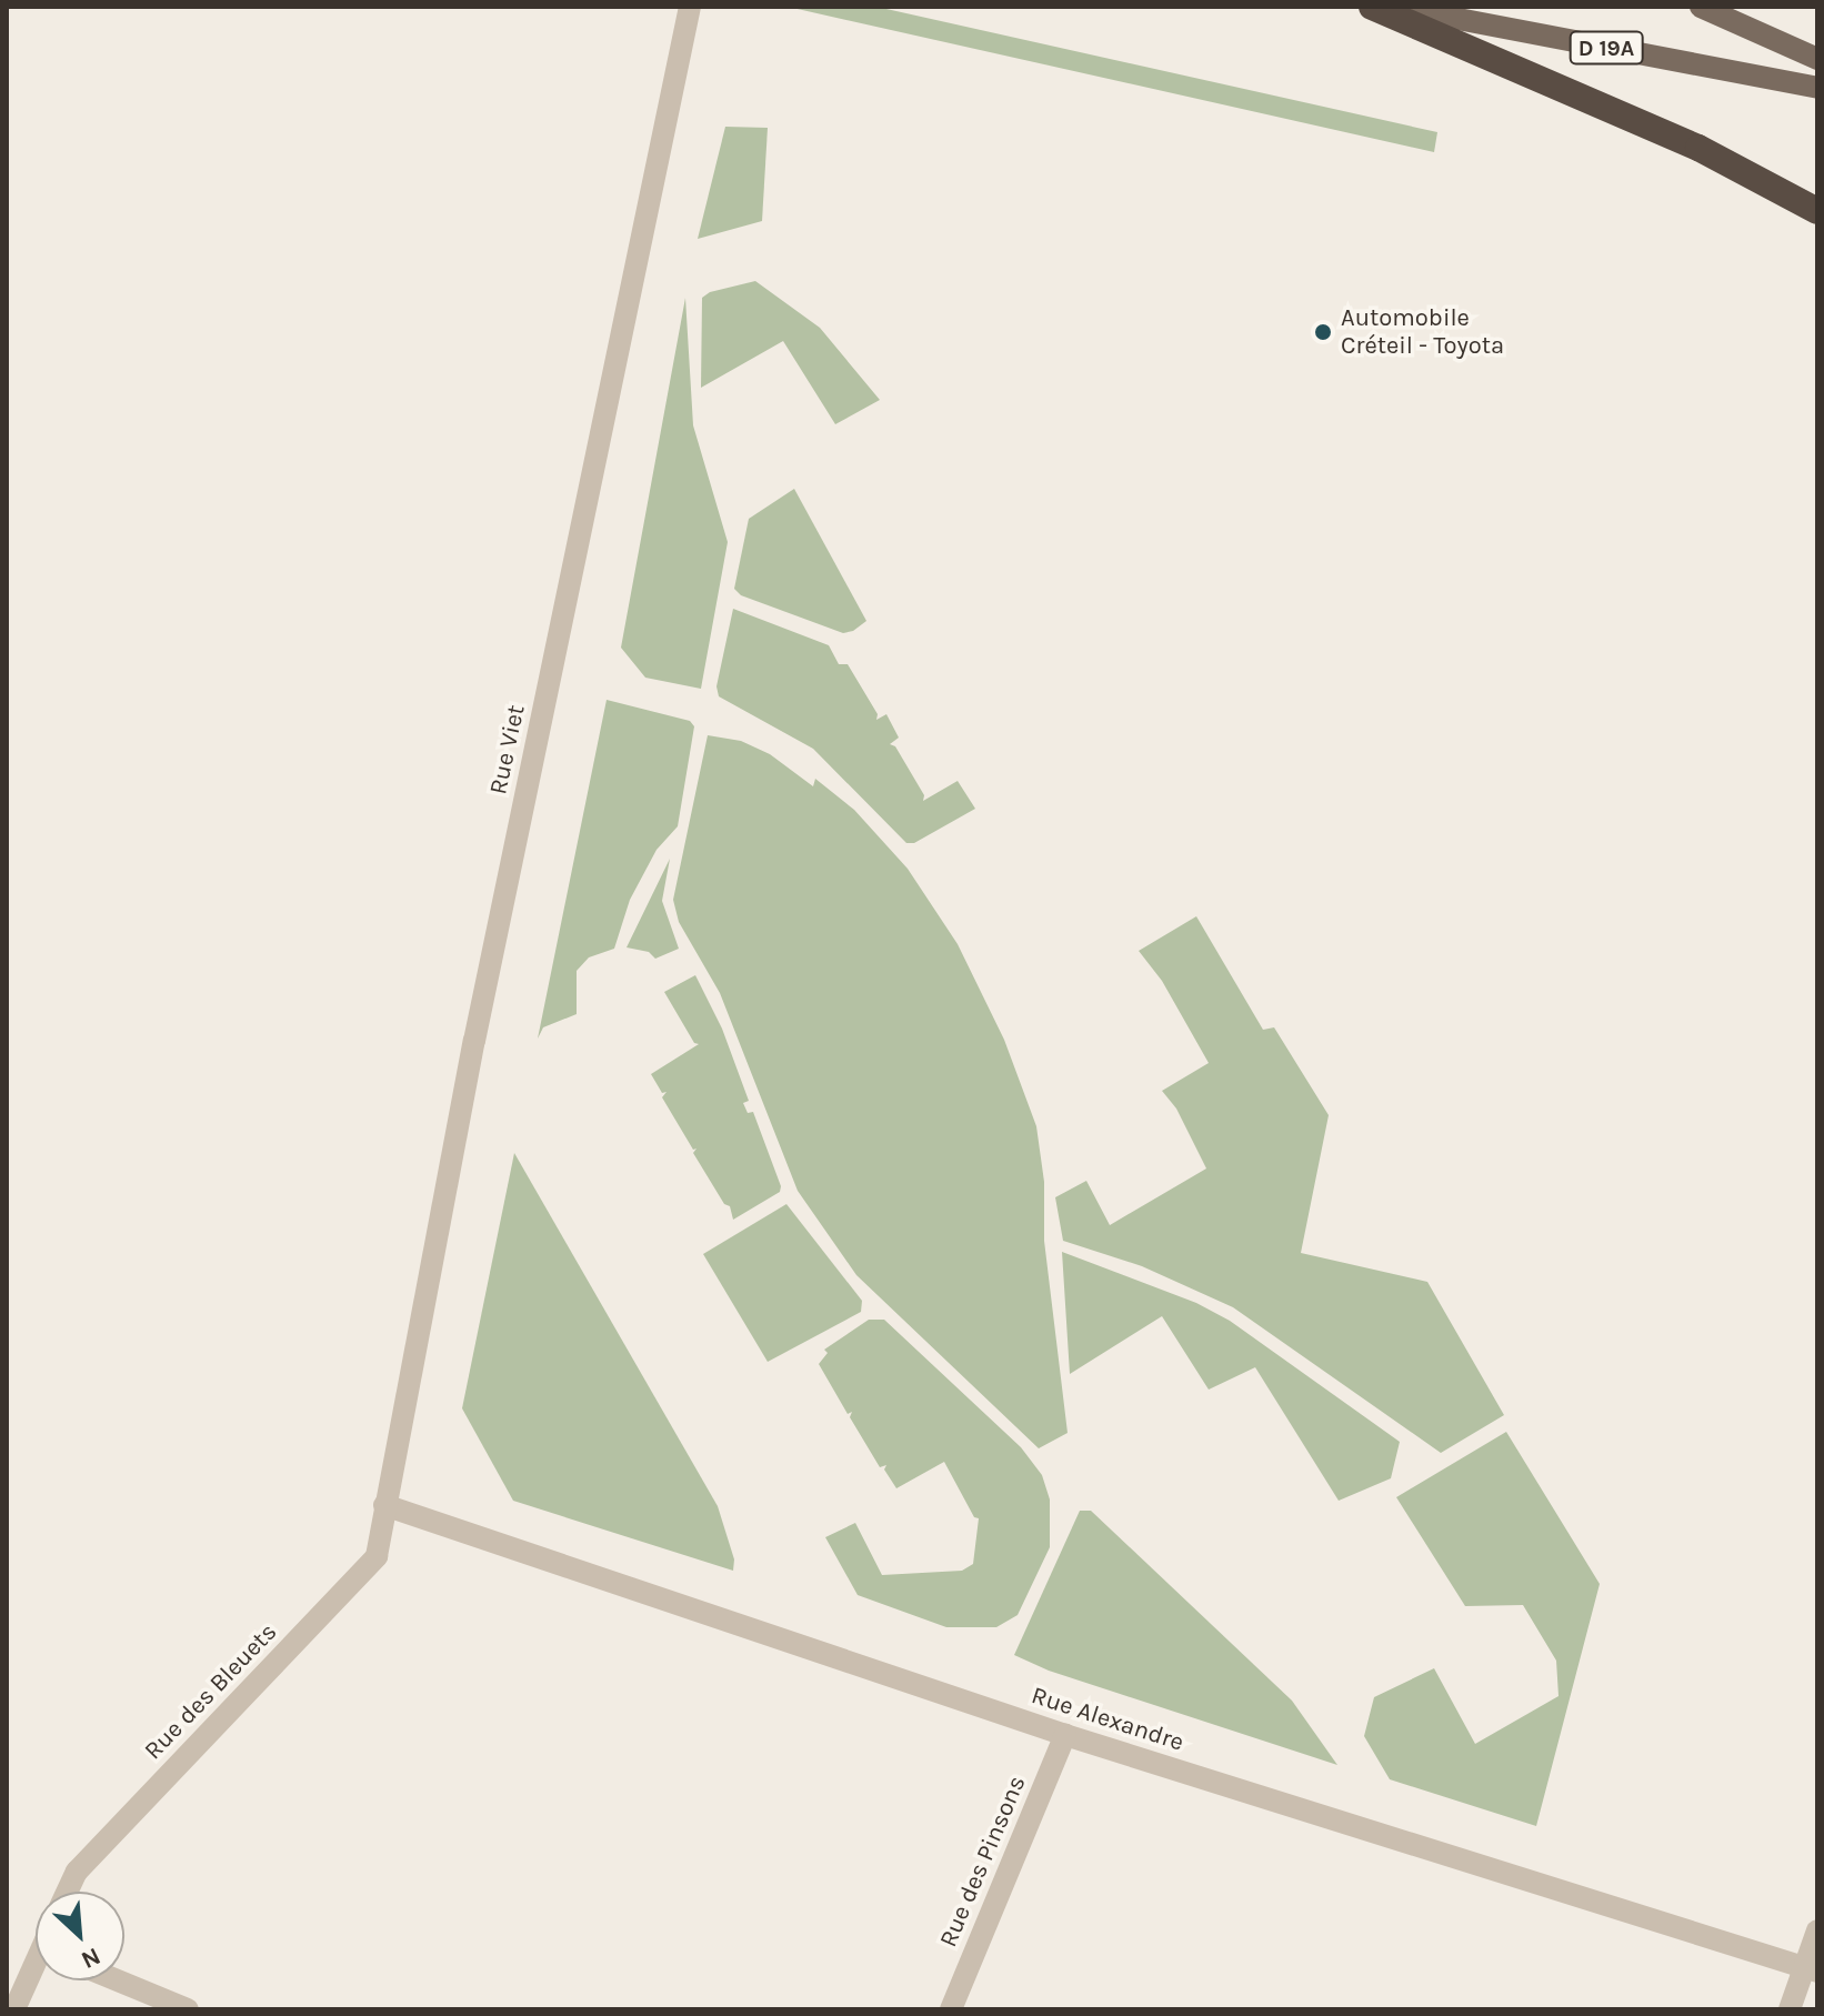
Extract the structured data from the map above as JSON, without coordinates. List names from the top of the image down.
{
  "streets": {
    "main road": ["D 19A"],
    "street": [
      "Rue Viet",
      "Rue des Bleuets",
      "Rue Alexandre",
      "Rue des Pinsons"
    ]
  },
  "crossings": [
    ["Rue Viet", "Rue des Bleuets"],
    ["Rue Viet", "Rue Alexandre"],
    ["Rue des Bleuets", "Rue Alexandre"],
    ["Rue Alexandre", "Rue des Pinsons"]
  ],
  "places": ["Automobile Créteil - Toyota"],
  "north": "bottom right"
}
